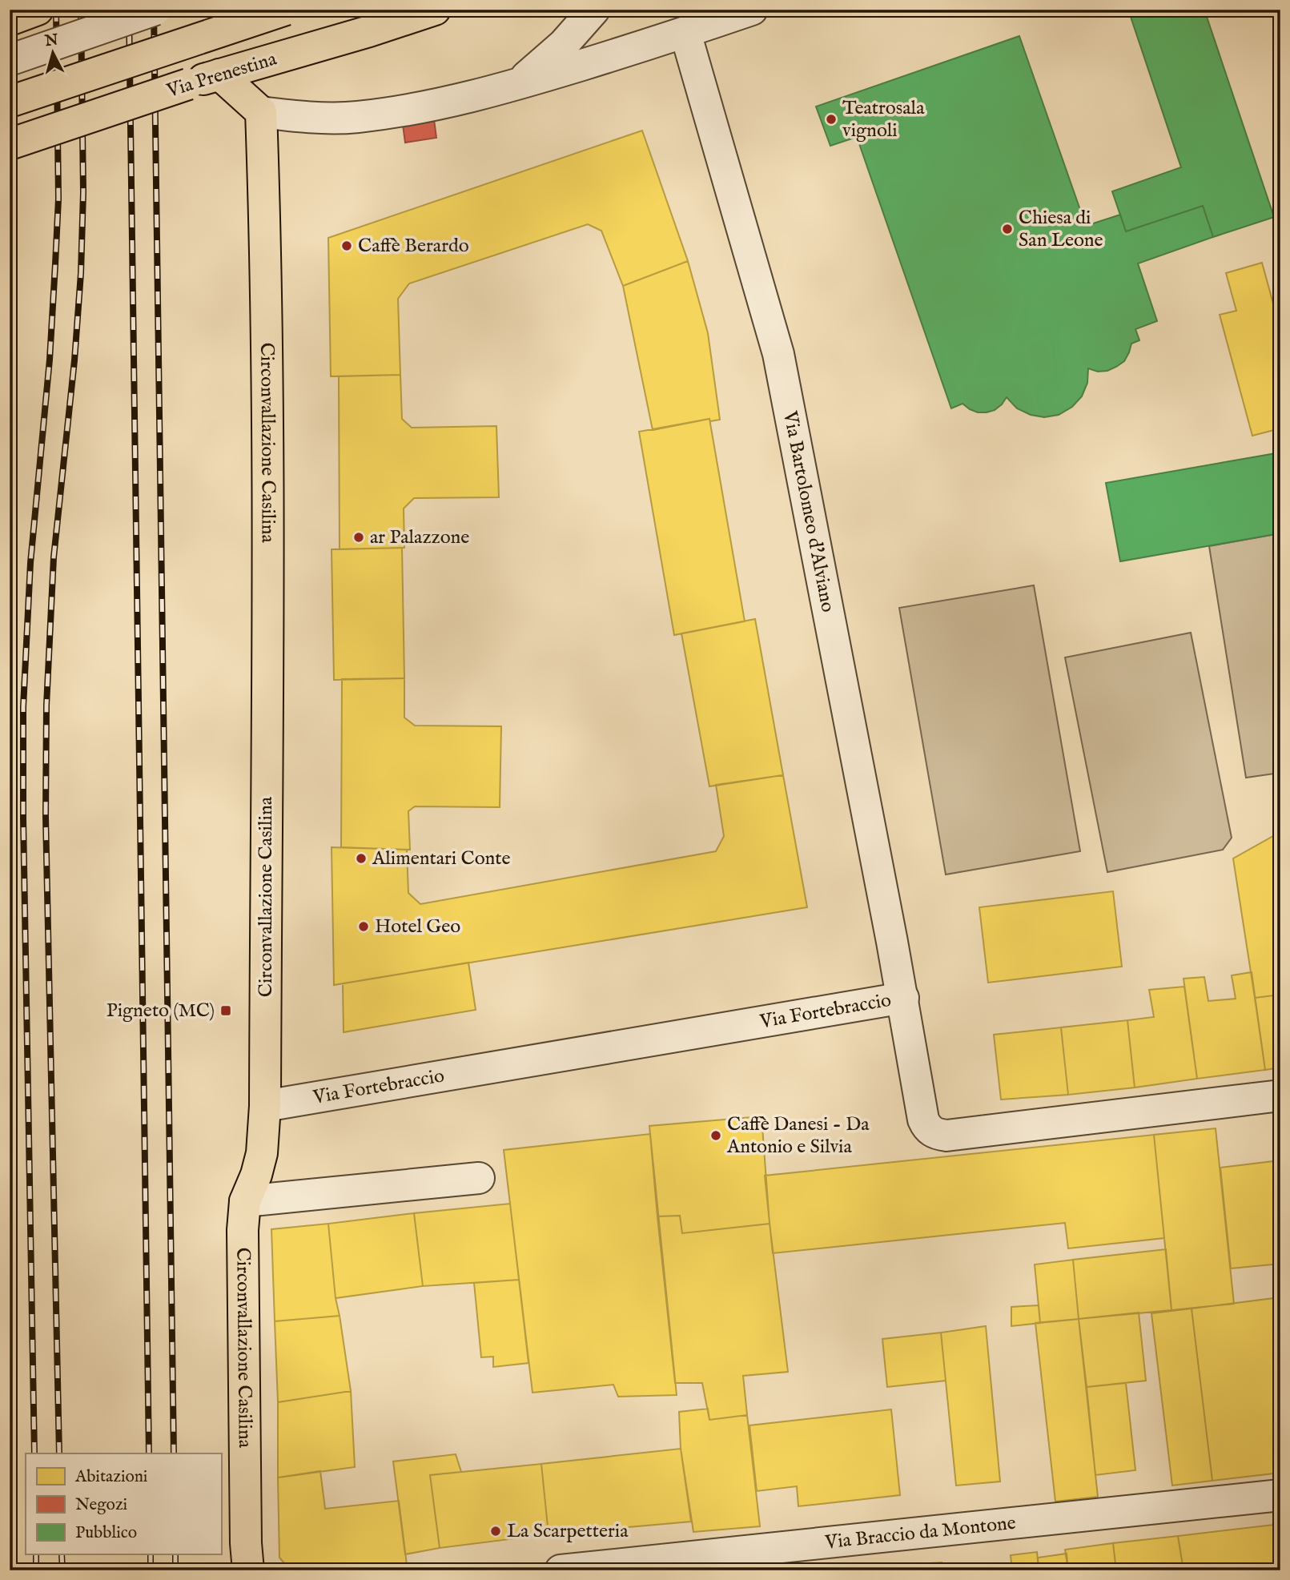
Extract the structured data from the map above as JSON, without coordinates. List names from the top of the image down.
{
  "streets": {
    "main road": ["Via Prenestina", "Circonvallazione Casilina"],
    "street": ["Via Bartolomeo d'Alviano", "Via Fortebraccio", "Via Braccio da Montone"]
  },
  "crossings": [
    ["Circonvallazione Casilina", "Via Fortebraccio"],
    ["Via Bartolomeo d'Alviano", "Via Fortebraccio"]
  ],
  "places": {
    "other": [
      "Teatrosala vignoli",
      "Chiesa di San Leone",
      "Caffè Berardo",
      "ar Palazzone",
      "Alimentari Conte",
      "Hotel Geo",
      "Caffè Danesi - Da Antonio e Silvia",
      "La Scarpetteria"
    ],
    "transit": ["Pigneto (MC)"]
  },
  "legend": ["Abitazioni", "Negozi", "Pubblico"],
  "north": "top"
}
